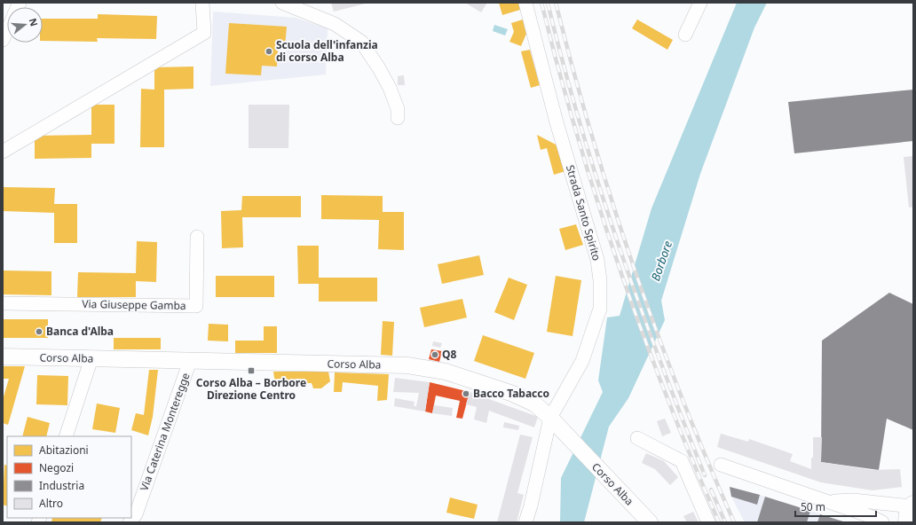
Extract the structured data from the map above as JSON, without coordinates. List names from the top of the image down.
{
  "streets": {
    "street": [
      "Strada Santo Spirito",
      "Via Giuseppe Gamba",
      "Corso Alba",
      "Via Caterina Monteregge"
    ]
  },
  "crossings": [
    ["Strada Santo Spirito", "Corso Alba"],
    ["Corso Alba", "Via Caterina Monteregge"]
  ],
  "water": ["Borbore"],
  "places": {
    "other": [
      "Scuola dell'infanzia di corso Alba",
      "Banca d'Alba",
      "Q8",
      "Bacco Tabacco"
    ],
    "transit": ["Corso Alba – Borbore Direzione Centro"]
  },
  "legend": [
    "Abitazioni",
    "Negozi",
    "Industria",
    "Altro"
  ],
  "scale_bar": "50 m",
  "north": "right"
}
